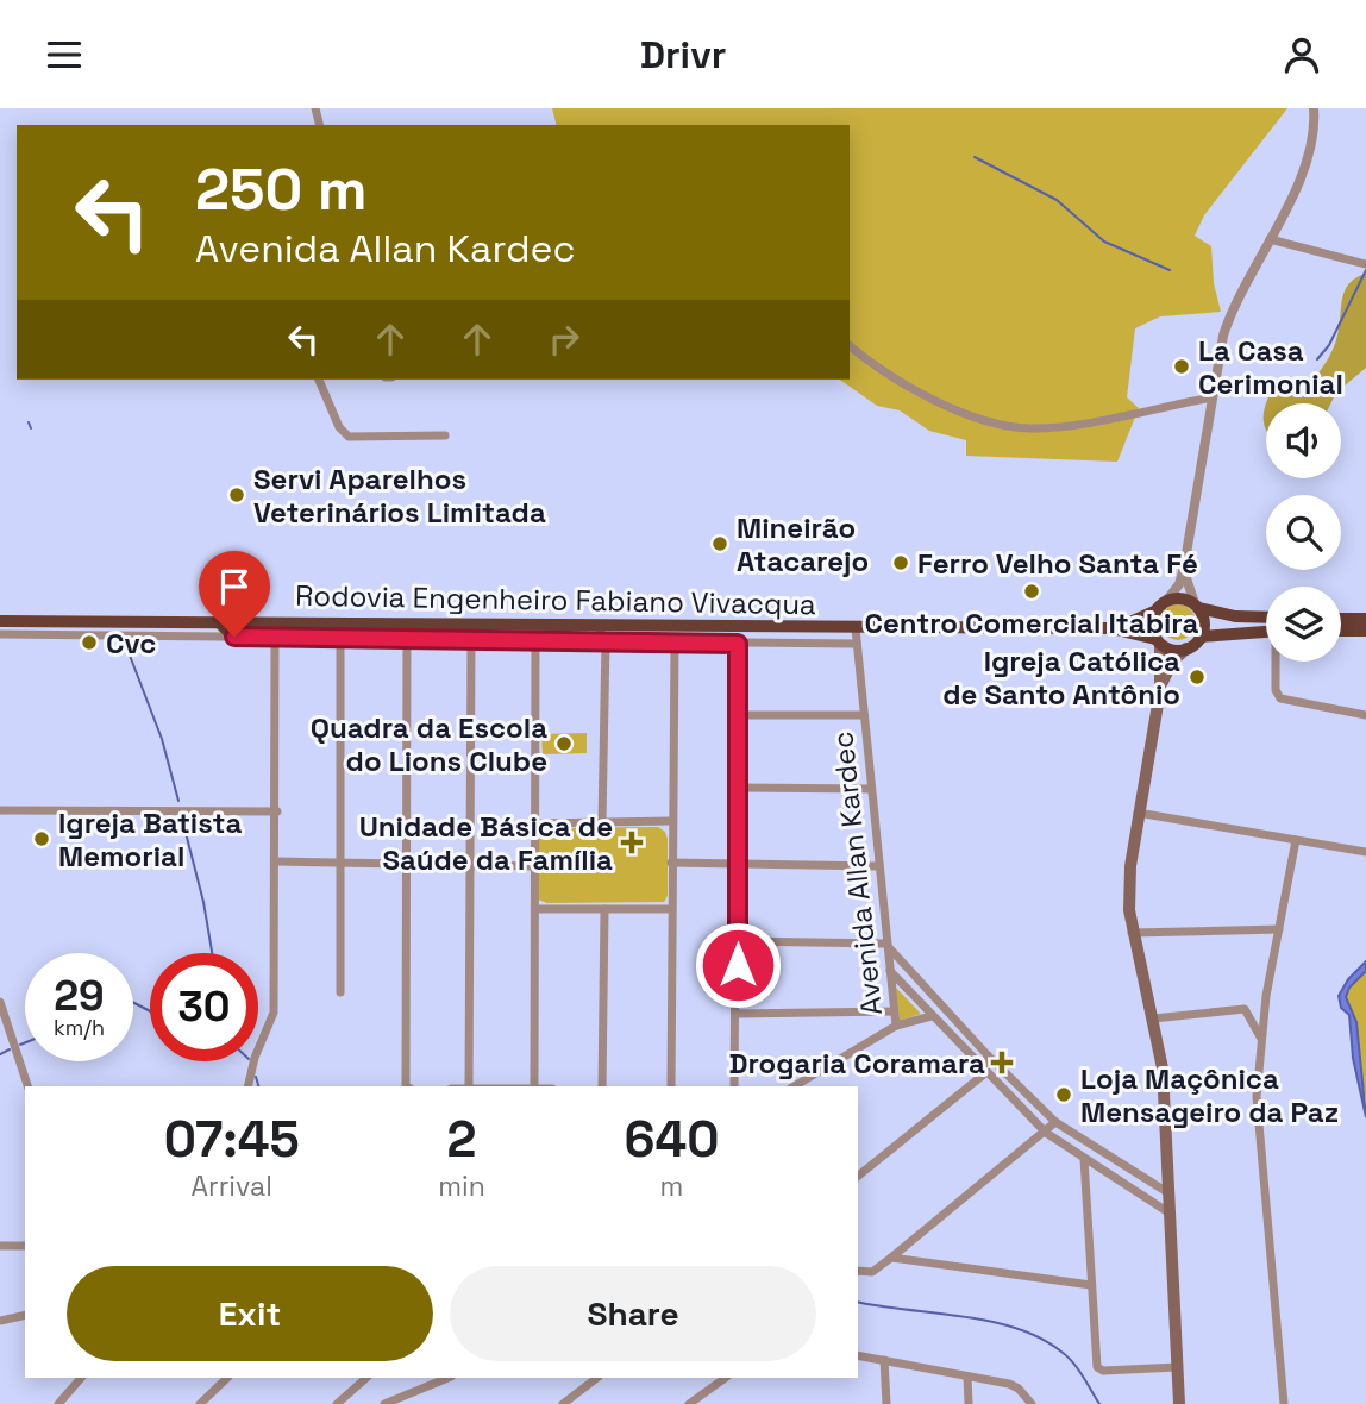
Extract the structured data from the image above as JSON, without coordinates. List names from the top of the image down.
{
  "streets": {
    "highway": ["Rodovia Engenheiro Fabiano Vivacqua"],
    "street": ["Avenida Allan Kardec"]
  },
  "crossings": [
    ["Rodovia Engenheiro Fabiano Vivacqua", "Avenida Allan Kardec"]
  ],
  "places": {
    "other": [
      "La Casa Cerimonial",
      "Servi Aparelhos Veterinários Limitada",
      "Mineirão Atacarejo",
      "Ferro Velho Santa Fé",
      "Centro Comercial Itabira",
      "Cvc",
      "Igreja Católica de Santo Antônio",
      "Quadra da Escola do Lions Clube",
      "Igreja Batista Memorial",
      "Loja Maçônica Mensageiro da Paz"
    ],
    "health": ["Unidade Básica de Saúde da Família", "Drogaria Coramara"]
  },
  "page": {
    "header": "Drivr",
    "turn": ["250 m", "Avenida Allan Kardec"],
    "speed": "29 km/h",
    "limit": "30",
    "eta": [
      "07:45",
      "Arrival",
      "2",
      "min",
      "640",
      "m"
    ],
    "buttons": ["Exit", "Share"]
  }
}
